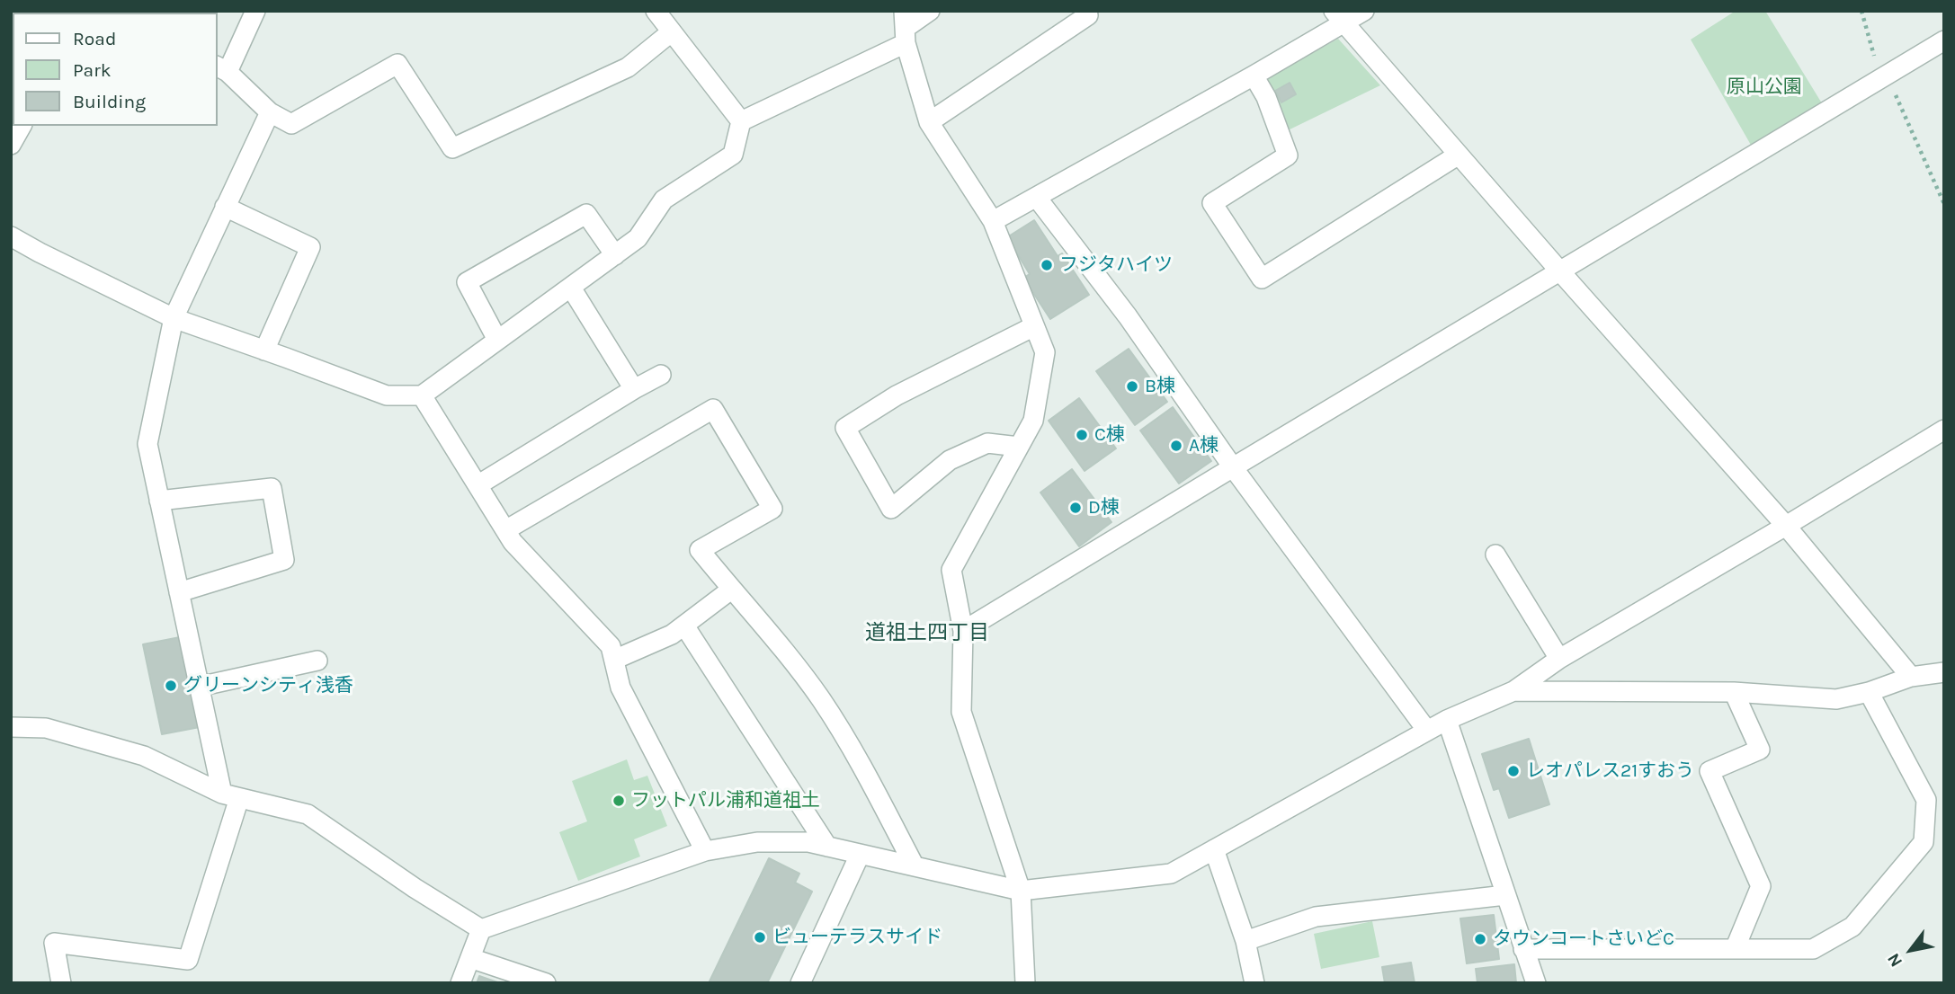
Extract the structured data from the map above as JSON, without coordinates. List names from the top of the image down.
{
  "districts": ["道祖土四丁目"],
  "parks": ["原山公園"],
  "places": [
    "フジタハイツ",
    "B棟",
    "C棟",
    "A棟",
    "D棟",
    "グリーンシティ浅香",
    "レオパレス21すおう",
    "フットパル浦和道祖土",
    "ビューテラスサイド",
    "タウンコートさいどC"
  ],
  "legend": ["Road", "Park", "Building"],
  "north": "bottom left"
}
